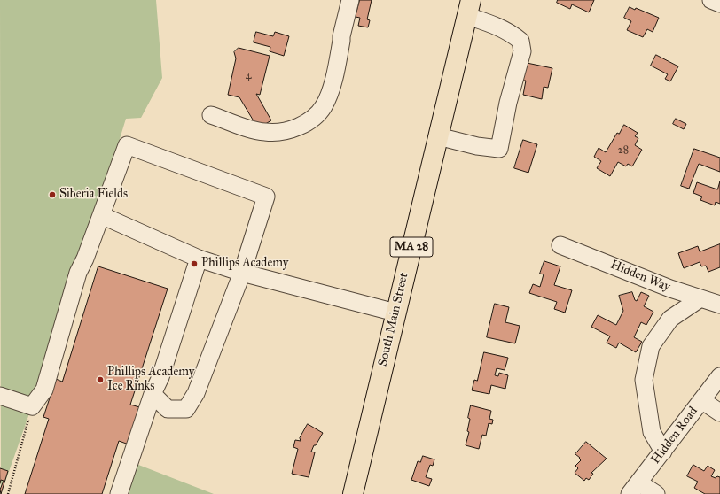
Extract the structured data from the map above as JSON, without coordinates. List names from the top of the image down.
{
  "streets": {
    "main road": ["MA 28", "South Main Street"],
    "street": ["Hidden Way", "Hidden Road"]
  },
  "places": ["Siberia Fields", "Phillips Academy", "Phillips Academy Ice Rinks"],
  "house_numbers": ["4", "28"]
}
